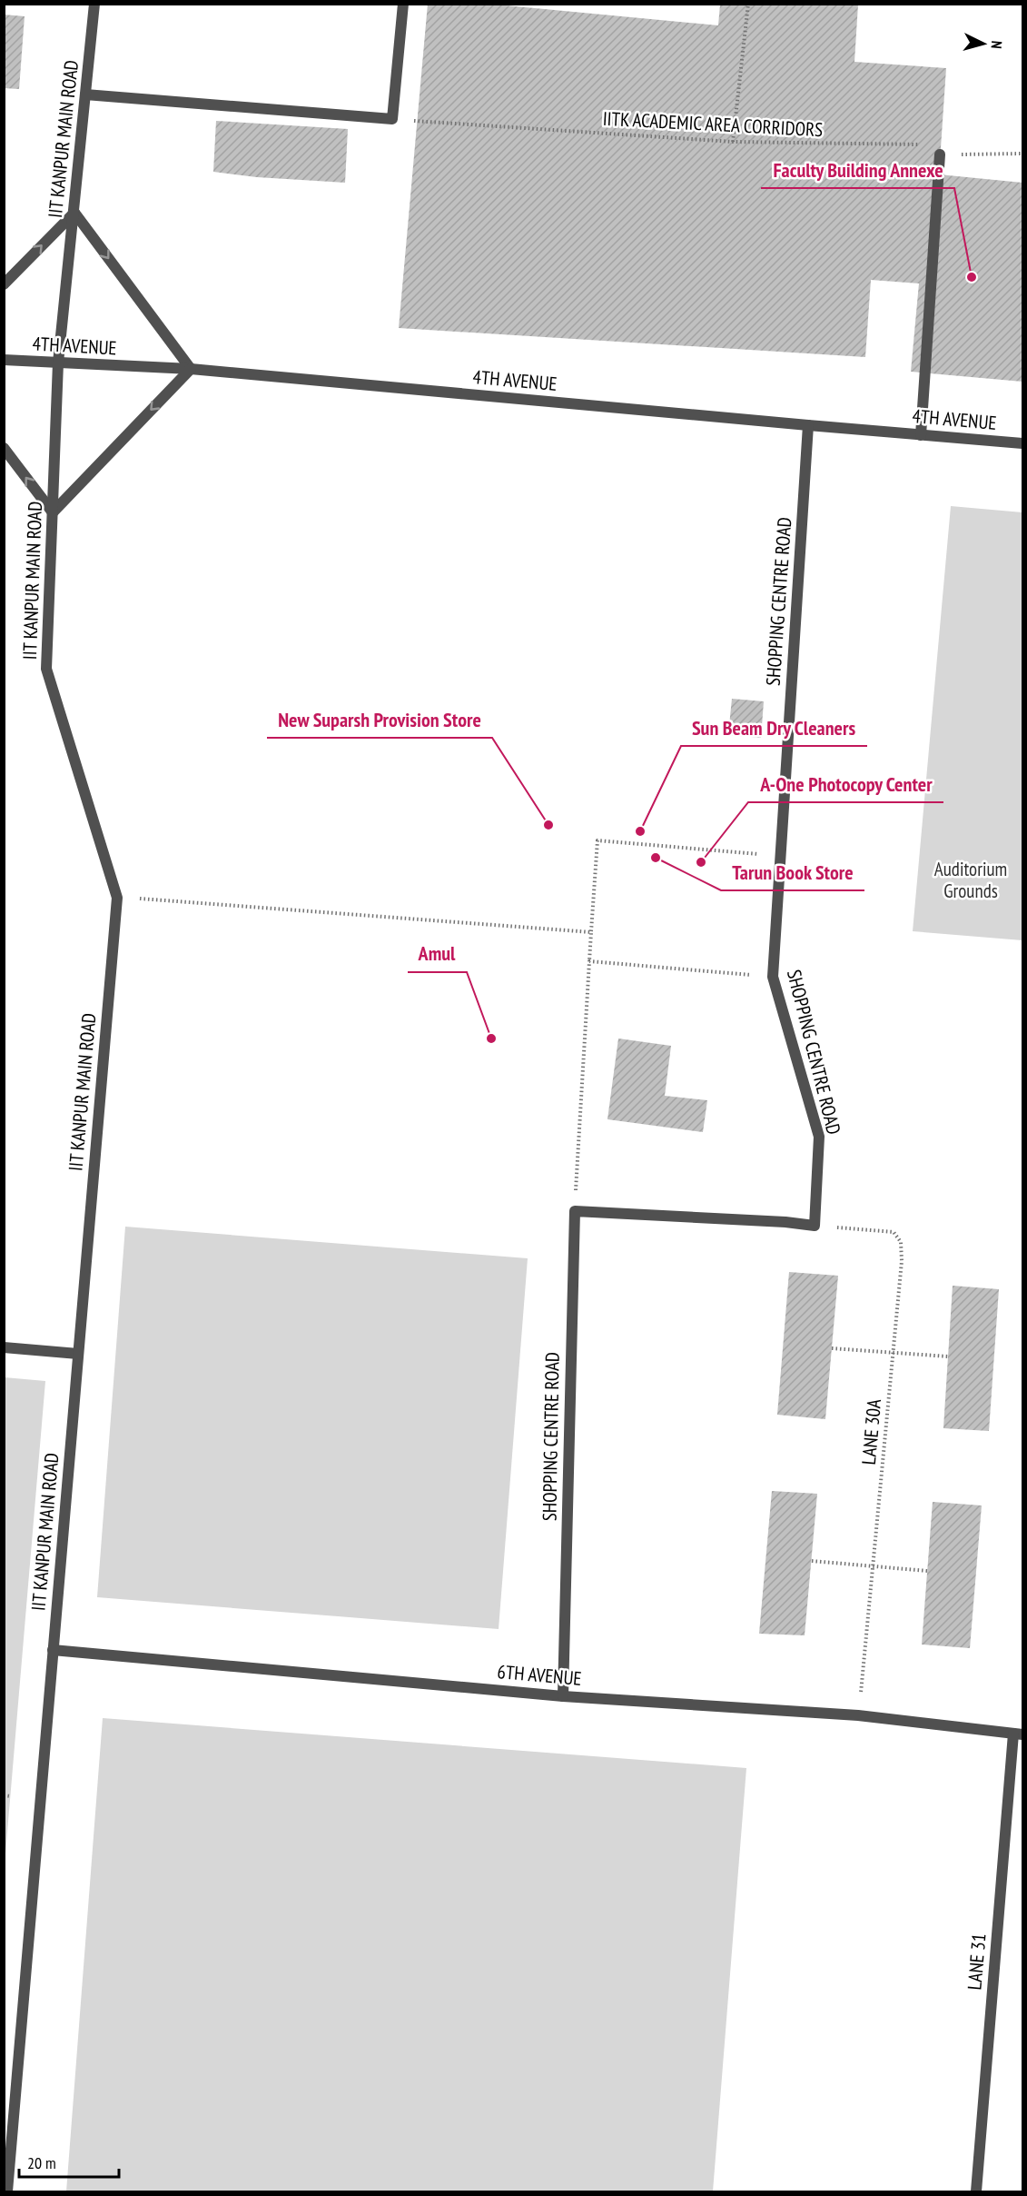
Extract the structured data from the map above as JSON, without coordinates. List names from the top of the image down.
{
  "streets": {
    "street": [
      "IIT KANPUR MAIN ROAD",
      "4TH AVENUE",
      "SHOPPING CENTRE ROAD",
      "6TH AVENUE",
      "LANE 31"
    ],
    "path": ["IITK ACADEMIC AREA CORRIDORS", "LANE 30A"]
  },
  "crossings": [
    ["IIT KANPUR MAIN ROAD", "4TH AVENUE"],
    ["IIT KANPUR MAIN ROAD", "6TH AVENUE"],
    ["4TH AVENUE", "SHOPPING CENTRE ROAD"],
    ["SHOPPING CENTRE ROAD", "LANE 30A"],
    ["SHOPPING CENTRE ROAD", "6TH AVENUE"],
    ["LANE 30A", "6TH AVENUE"],
    ["6TH AVENUE", "LANE 31"]
  ],
  "parks": ["Auditorium Grounds"],
  "places": [
    "Faculty Building Annexe",
    "New Suparsh Provision Store",
    "Sun Beam Dry Cleaners",
    "Tarun Book Store",
    "A-One Photocopy Center",
    "Amul"
  ],
  "scale_bar": "20 m",
  "north": "right"
}
